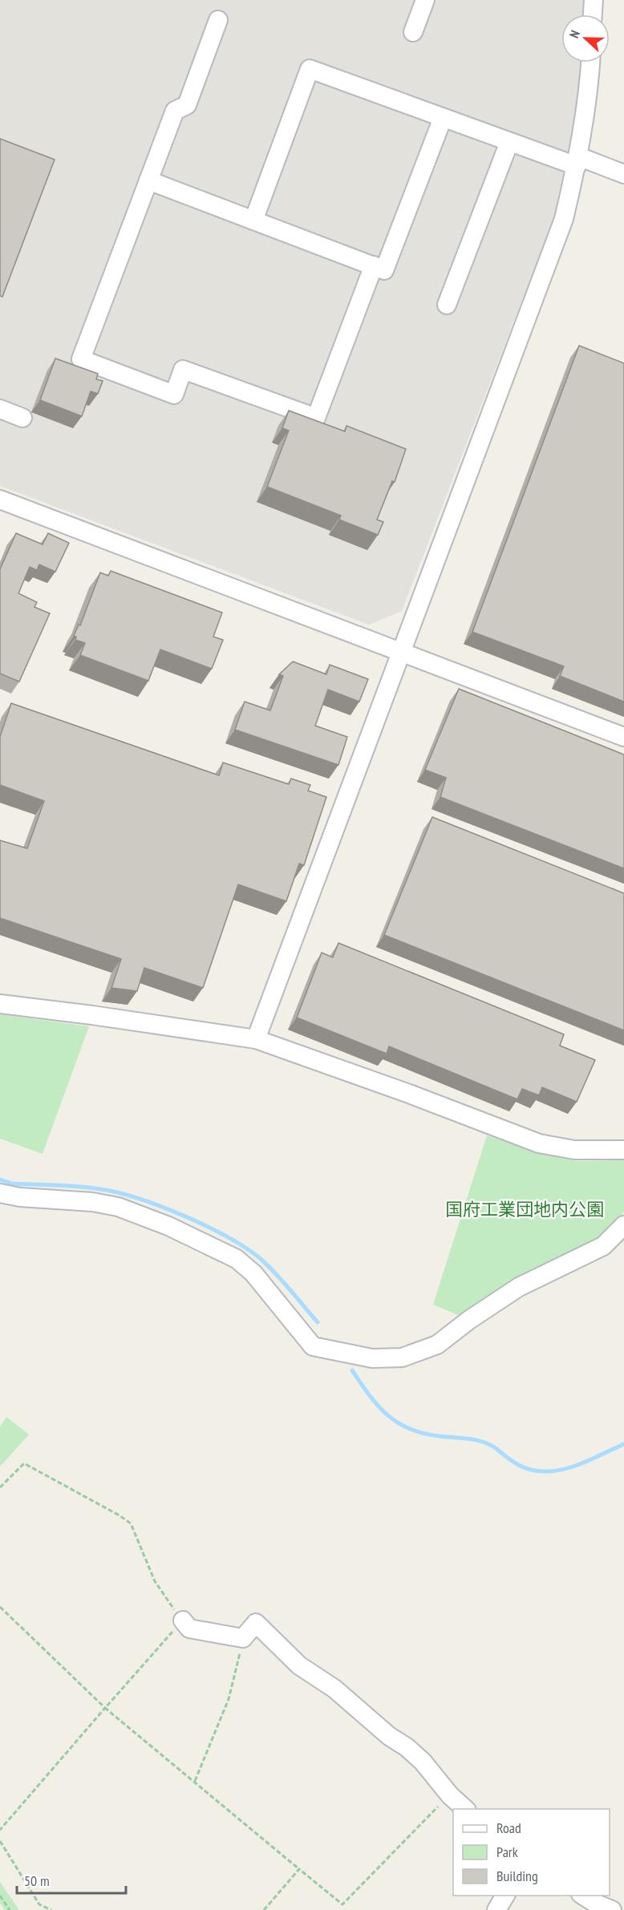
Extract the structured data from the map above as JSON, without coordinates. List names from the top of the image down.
{
  "parks": ["国府工業団地内公園"],
  "legend": ["Road", "Park", "Building"],
  "scale_bar": "50 m",
  "north": "left"
}
